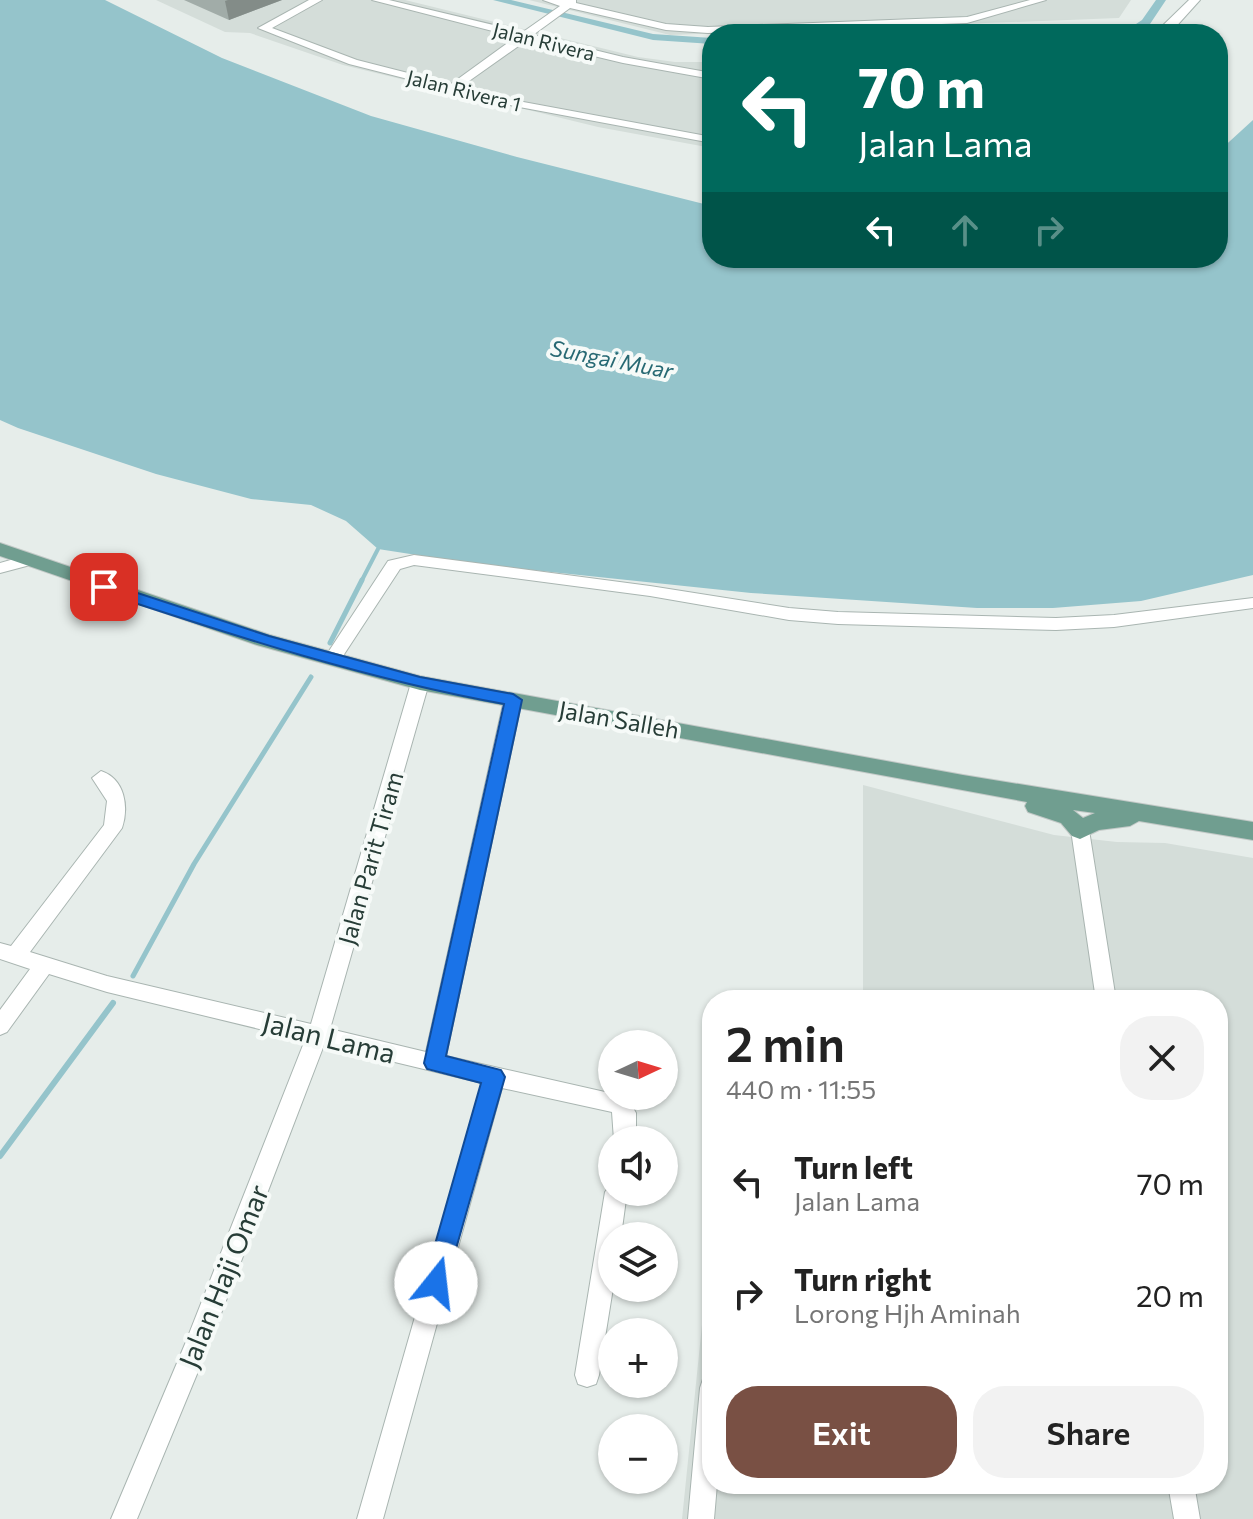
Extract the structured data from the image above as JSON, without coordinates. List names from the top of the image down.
{
  "streets": {
    "main road": ["Jalan Salleh"],
    "street": [
      "Jalan Rivera",
      "Jalan Rivera 1",
      "Jalan Parit Tiram",
      "Jalan Lama",
      "Jalan Haji Omar"
    ]
  },
  "crossings": [
    ["Jalan Salleh", "Jalan Parit Tiram"],
    ["Jalan Parit Tiram", "Jalan Lama"],
    ["Jalan Parit Tiram", "Jalan Haji Omar"],
    ["Jalan Lama", "Jalan Haji Omar"]
  ],
  "water": ["Sungai Muar"],
  "north": "right",
  "page": {
    "turn": ["70 m", "Jalan Lama"],
    "heading": ["2 min", "440 m · 11:55"],
    "map_buttons": ["+", "−"],
    "list": [
      {
        "name": "Turn left",
        "note": "Jalan Lama",
        "value": "70 m"
      },
      {
        "name": "Turn right",
        "note": "Lorong Hjh Aminah",
        "value": "20 m"
      }
    ],
    "buttons": ["Exit", "Share"]
  }
}
